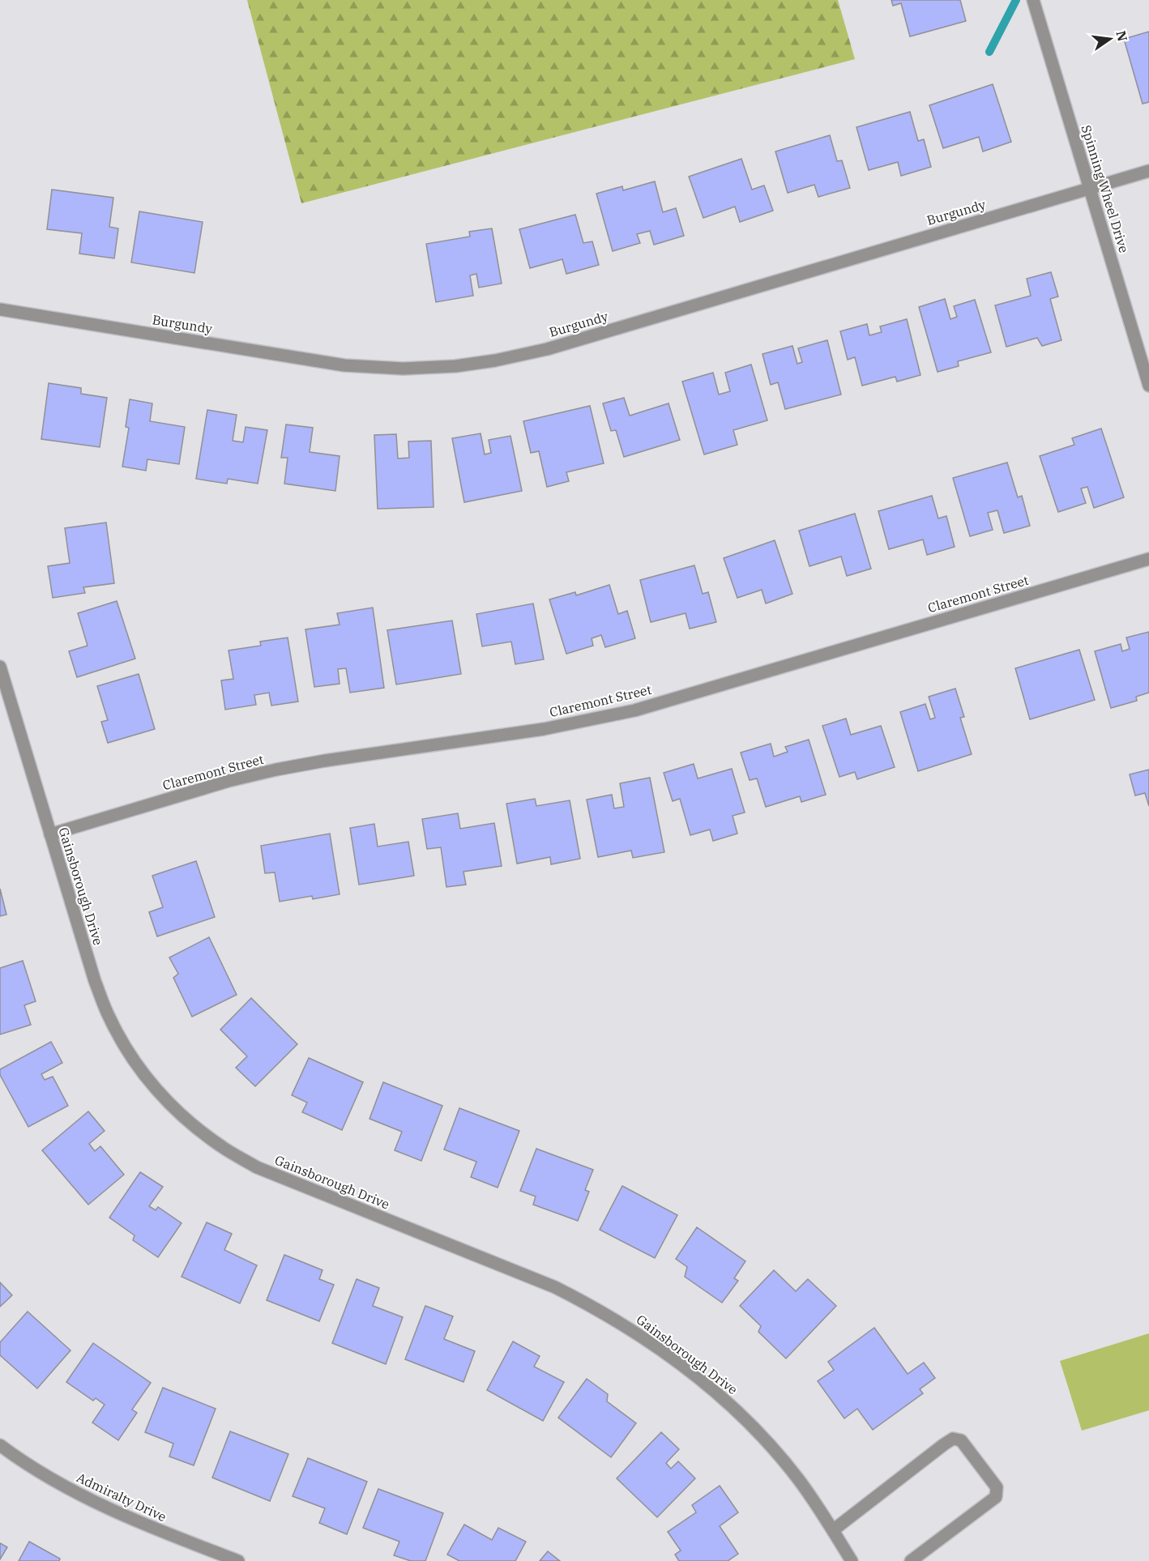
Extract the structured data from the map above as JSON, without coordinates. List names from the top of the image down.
{
  "streets": {
    "street": [
      "Spinning Wheel Drive",
      "Burgundy",
      "Claremont Street",
      "Gainsborough Drive",
      "Admiralty Drive"
    ]
  },
  "crossings": [
    ["Spinning Wheel Drive", "Burgundy"],
    ["Claremont Street", "Gainsborough Drive"]
  ],
  "north": "right"
}
